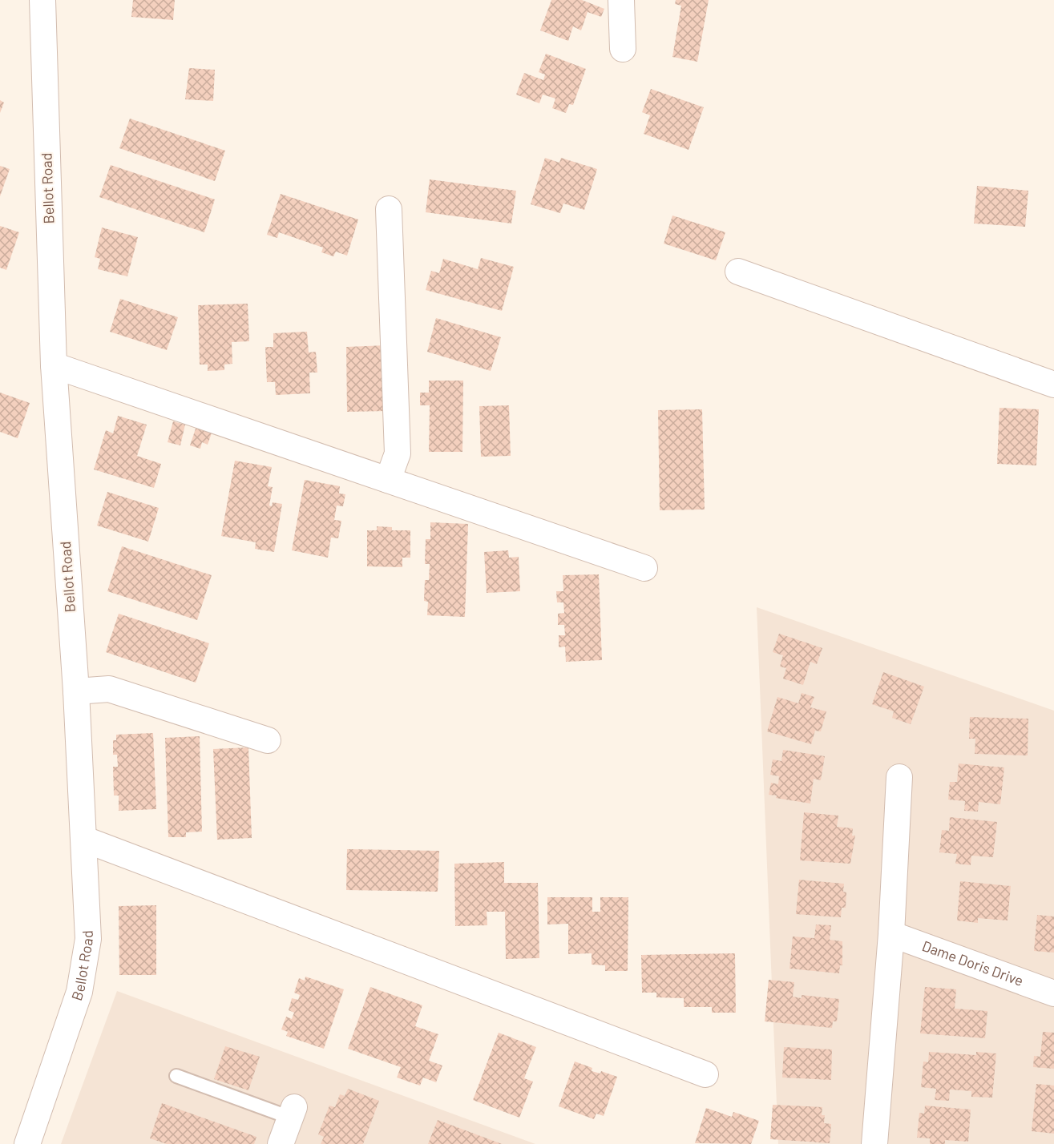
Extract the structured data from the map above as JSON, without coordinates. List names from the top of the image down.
{
  "streets": {
    "street": ["Bellot Road", "Dame Doris Drive"]
  }
}
